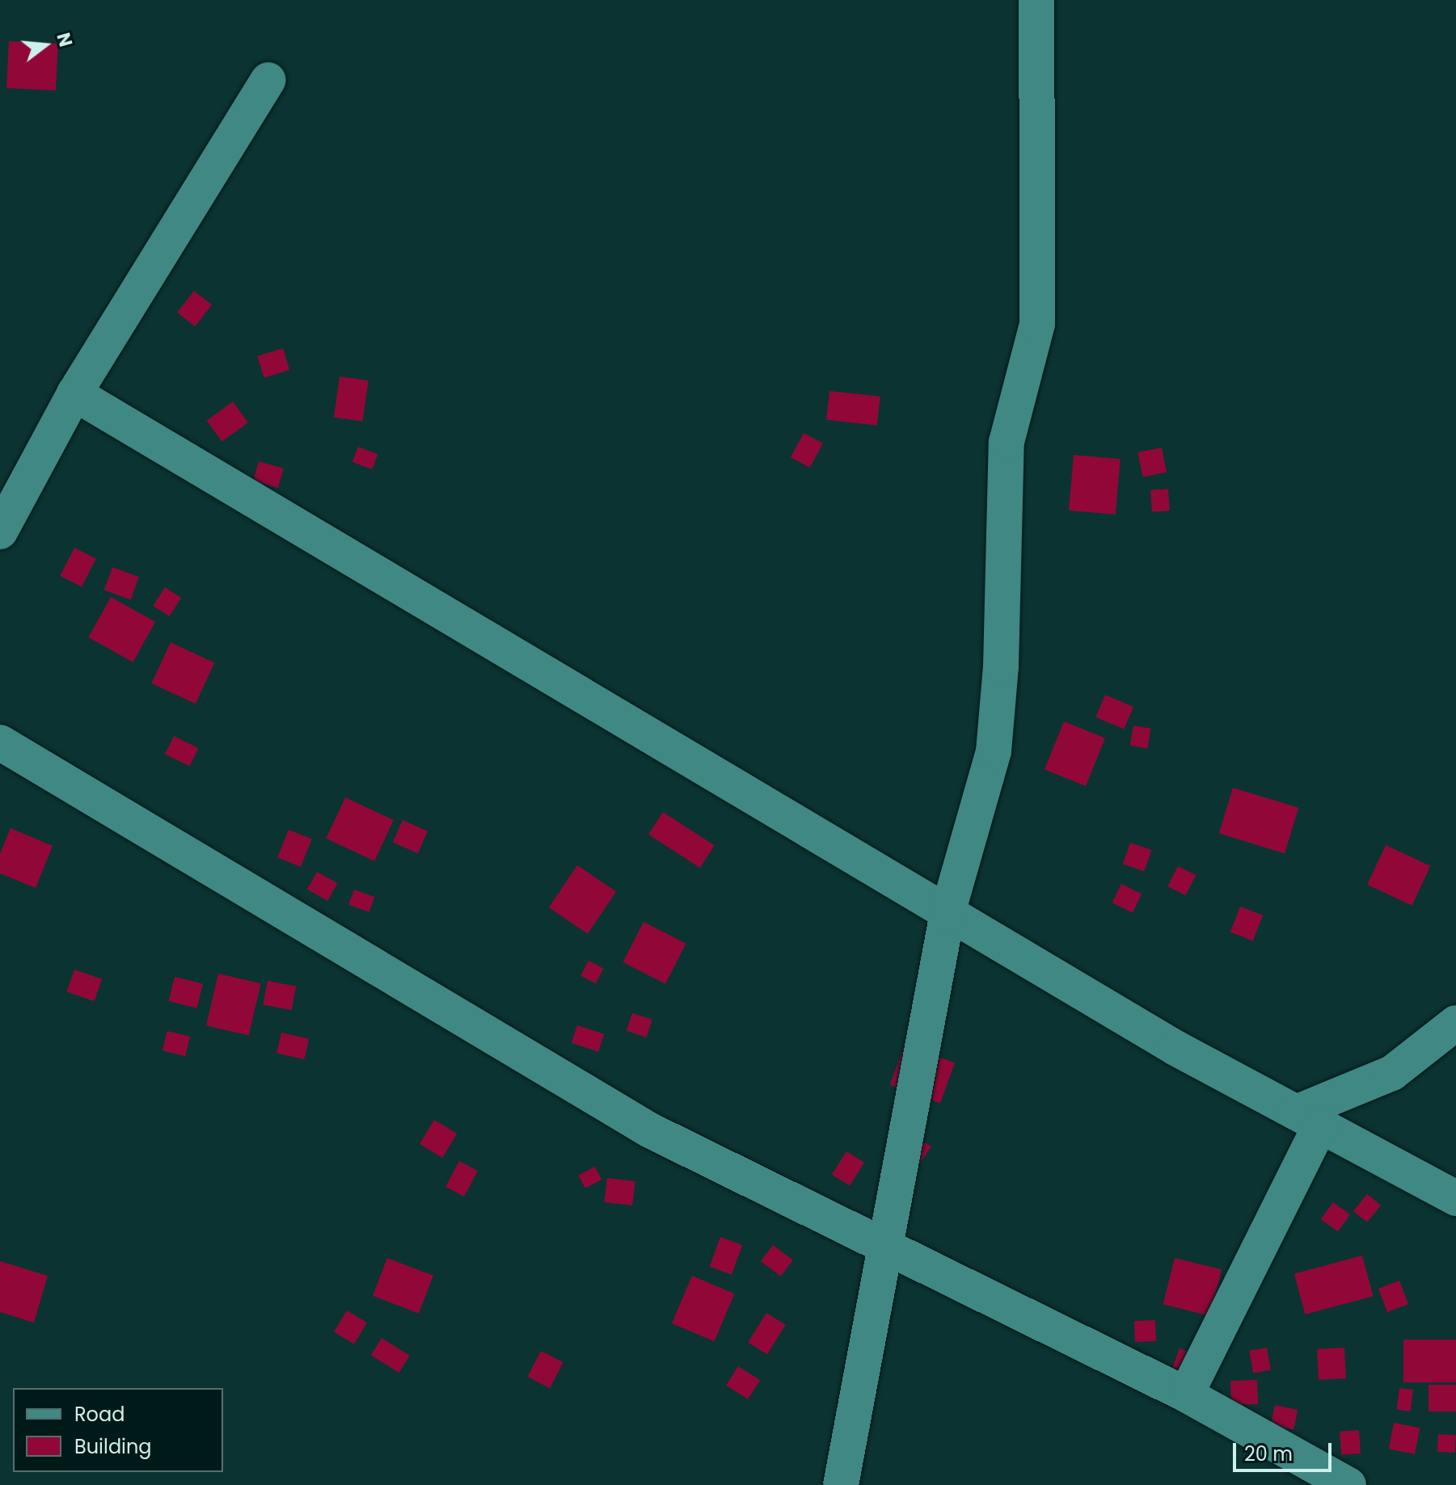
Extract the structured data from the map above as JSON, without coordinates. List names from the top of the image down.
{
  "legend": ["Road", "Building"],
  "scale_bar": "20 m",
  "north": "right"
}
